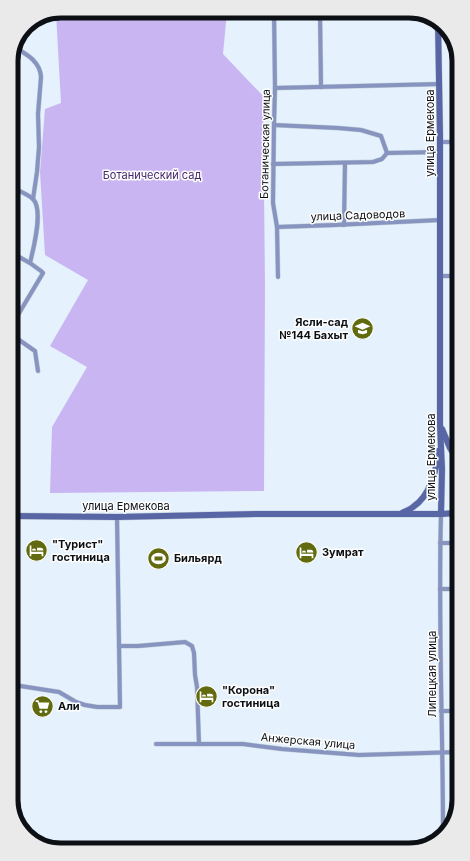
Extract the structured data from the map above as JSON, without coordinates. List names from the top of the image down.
{
  "streets": {
    "main road": ["улица Ермекова"],
    "street": [
      "Ботаническая улица",
      "улица Садоводов",
      "Липецкая улица",
      "Анжерская улица"
    ]
  },
  "crossings": [
    ["улица Ермекова", "улица Садоводов"],
    ["улица Ермекова", "Липецкая улица"],
    ["Ботаническая улица", "улица Садоводов"],
    ["Липецкая улица", "Анжерская улица"]
  ],
  "parks": ["Ботанический сад"],
  "places": {
    "school or university": ["Ясли-сад №144 Бахыт"],
    "hotel": ["\"Турист\" гостиница", "Зумрат", "\"Корона\" гостиница"],
    "sports": ["Бильярд"],
    "supermarket": ["Али"]
  }
}
